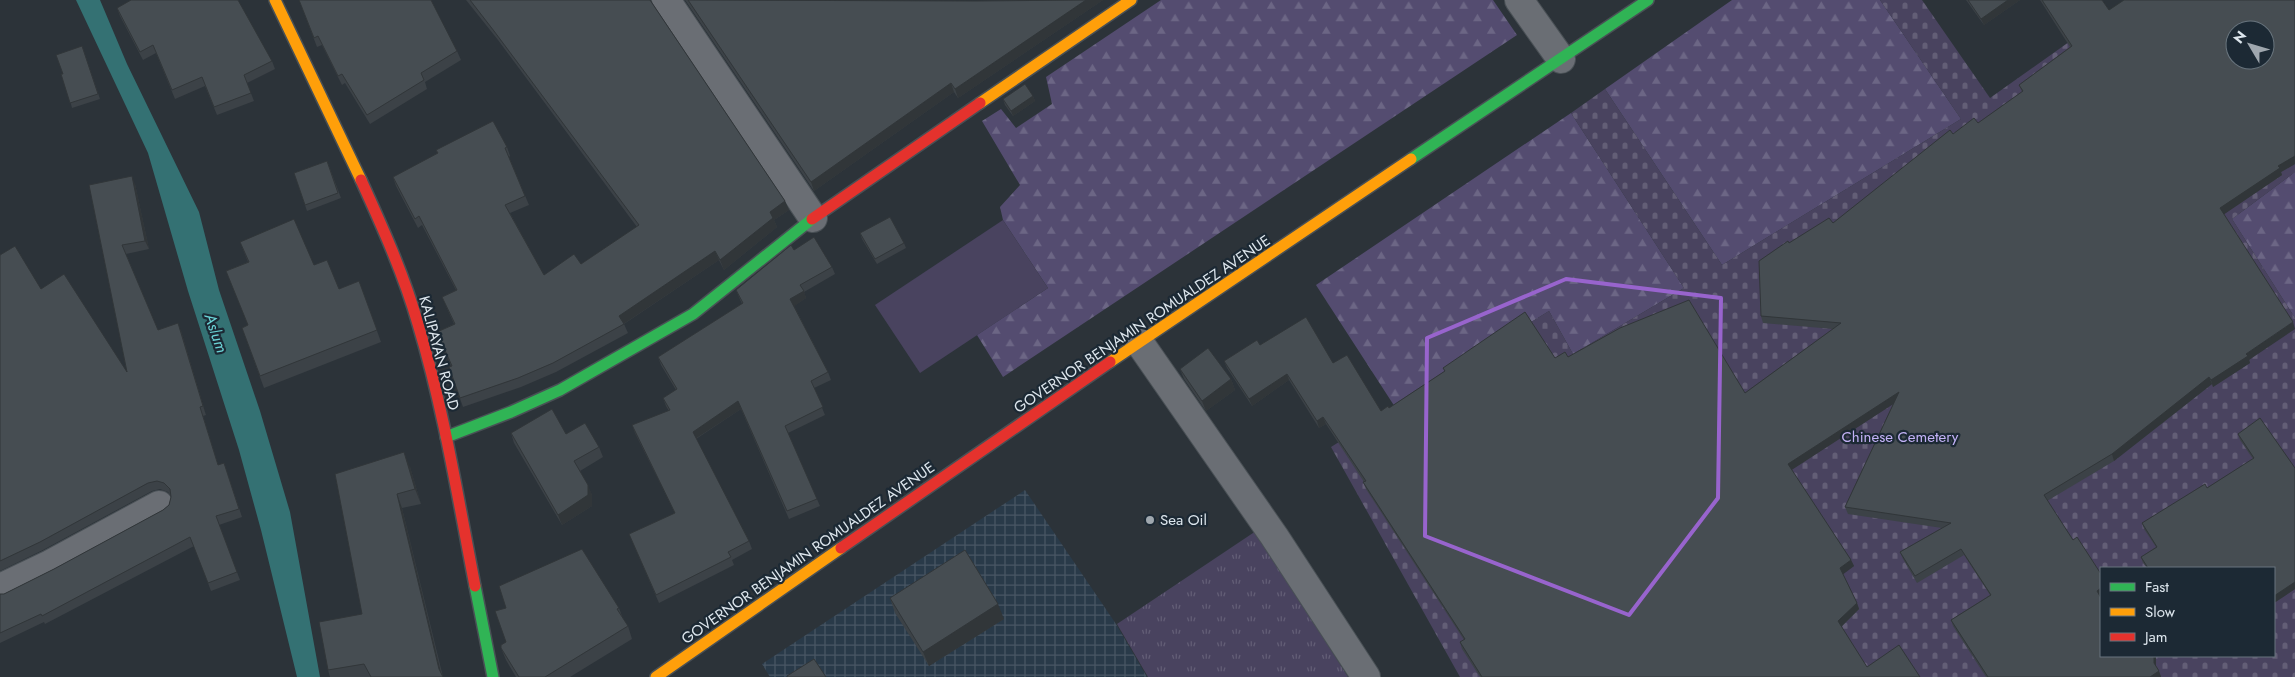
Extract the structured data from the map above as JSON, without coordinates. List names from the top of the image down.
{
  "streets": {
    "street": ["GOVERNOR BENJAMIN ROMUALDEZ AVENUE", "KALIPAYAN ROAD"]
  },
  "water": ["Aslum"],
  "parks": ["Chinese Cemetery"],
  "places": ["Sea Oil"],
  "legend": ["Fast", "Slow", "Jam"],
  "north": "top left"
}
